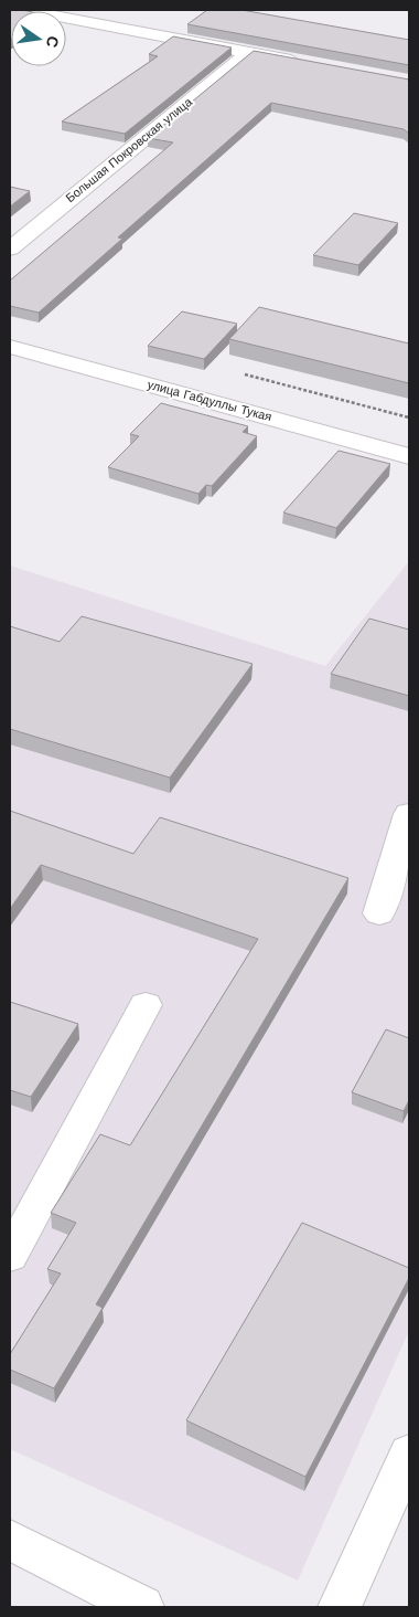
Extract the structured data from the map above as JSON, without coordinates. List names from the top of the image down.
{
  "streets": {
    "street": ["Большая Покровская улица", "улица Габдуллы Тукая"]
  },
  "north": "right"
}
